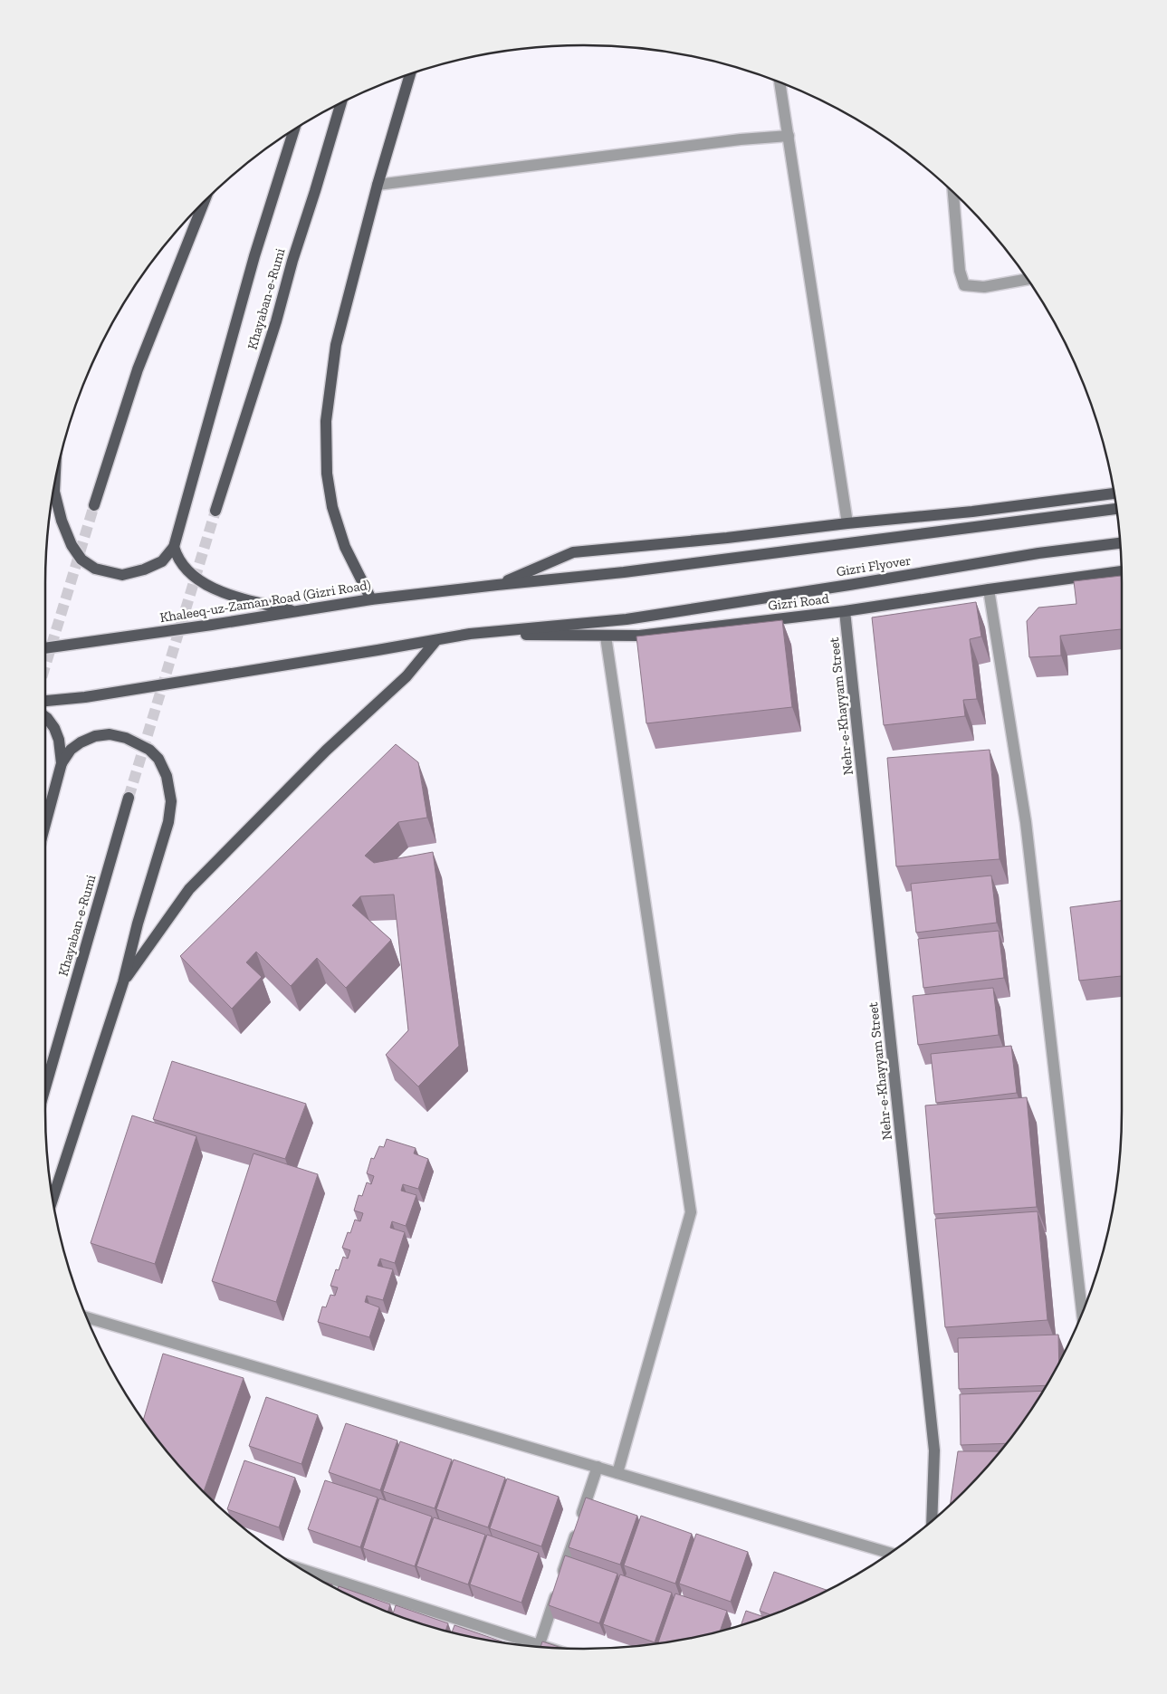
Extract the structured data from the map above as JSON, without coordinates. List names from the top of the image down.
{
  "streets": {
    "main road": [
      "Khayaban-e-Rumi",
      "Gizri Flyover",
      "Khaleeq-uz-Zaman Road (Gizri Road)",
      "Gizri Road"
    ],
    "street": ["Nehr-e-Khayyam Street"]
  },
  "crossings": [
    ["Gizri Flyover", "Khaleeq-uz-Zaman Road (Gizri Road)"],
    ["Gizri Flyover", "Gizri Road"],
    ["Gizri Road", "Nehr-e-Khayyam Street"]
  ]
}
